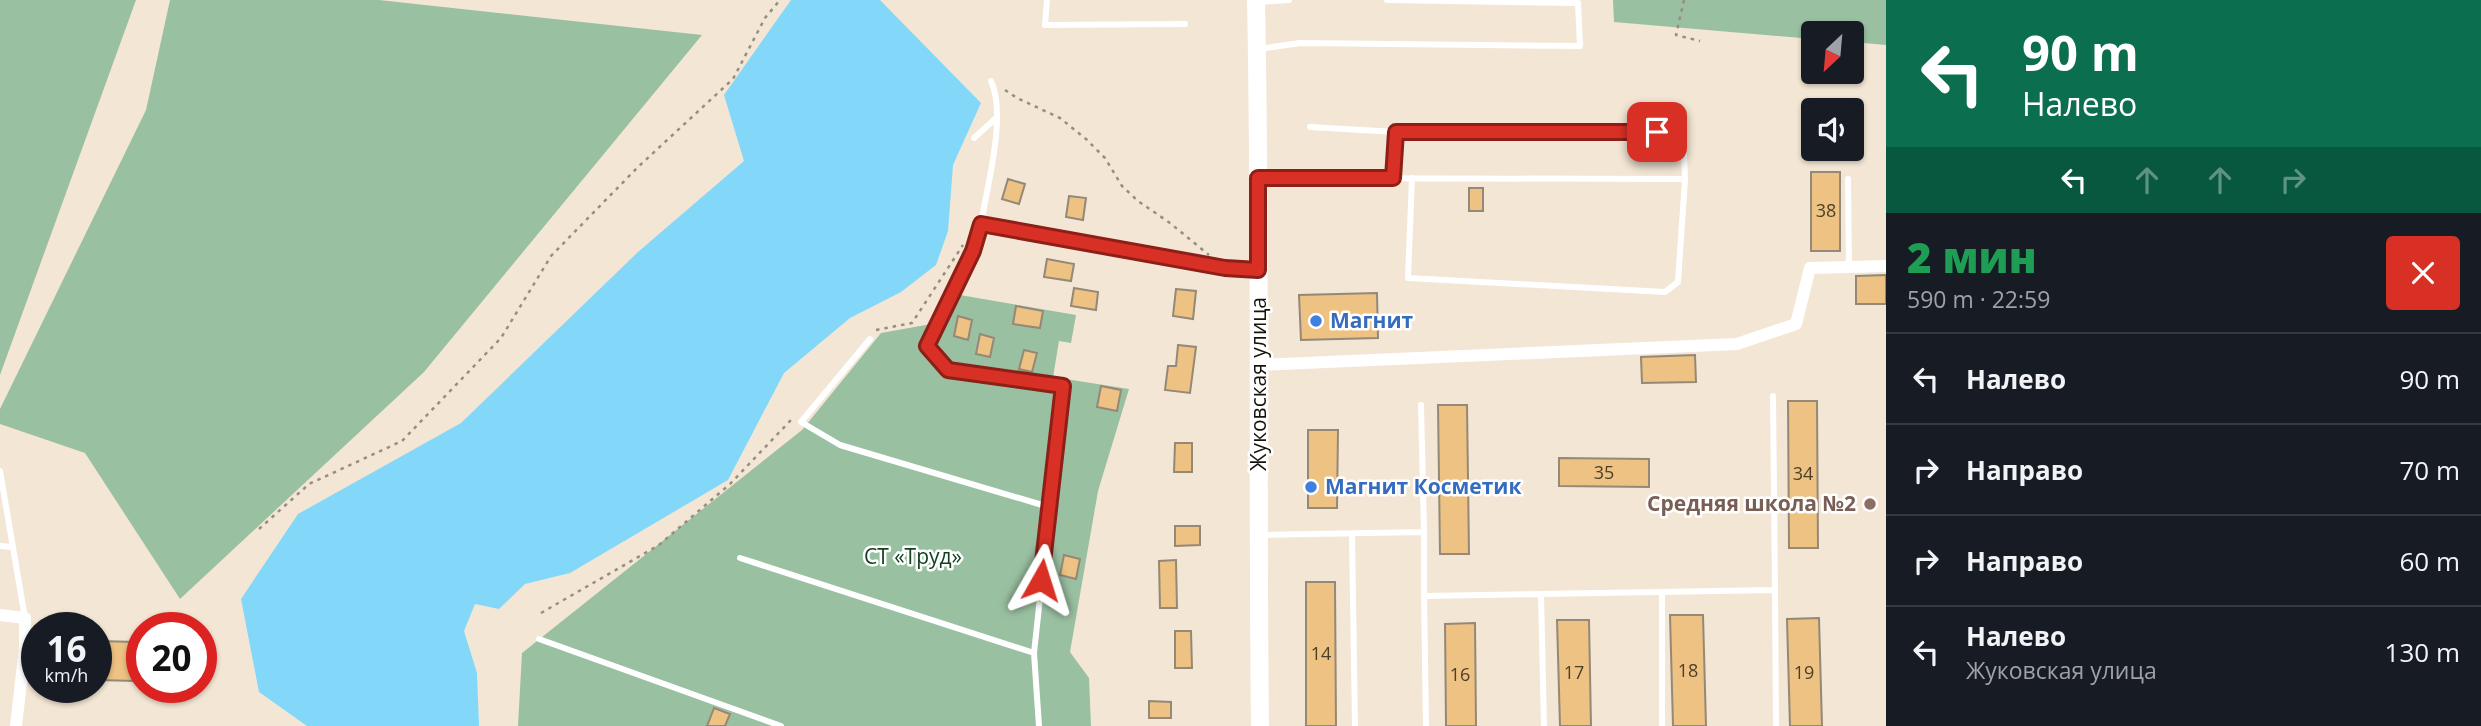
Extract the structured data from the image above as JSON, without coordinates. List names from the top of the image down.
{
  "streets": {
    "main road": ["Жуковская улица"]
  },
  "parks": ["СТ «Труд»"],
  "places": ["Магнит", "Магнит Косметик", "Средняя школа №2"],
  "house_numbers": [
    "38",
    "35",
    "34",
    "14",
    "18",
    "17",
    "19",
    "16"
  ],
  "north": "bottom left",
  "page": {
    "turn": ["90 m", "Налево"],
    "heading": ["2 мин", "590 m · 22:59"],
    "list": [
      {
        "name": "Налево",
        "value": "90 m"
      },
      {
        "name": "Направо",
        "value": "70 m"
      },
      {
        "name": "Направо",
        "value": "60 m"
      },
      {
        "name": "Налево",
        "note": "Жуковская улица",
        "value": "130 m"
      }
    ],
    "speed": "16 km/h",
    "limit": "20"
  }
}
